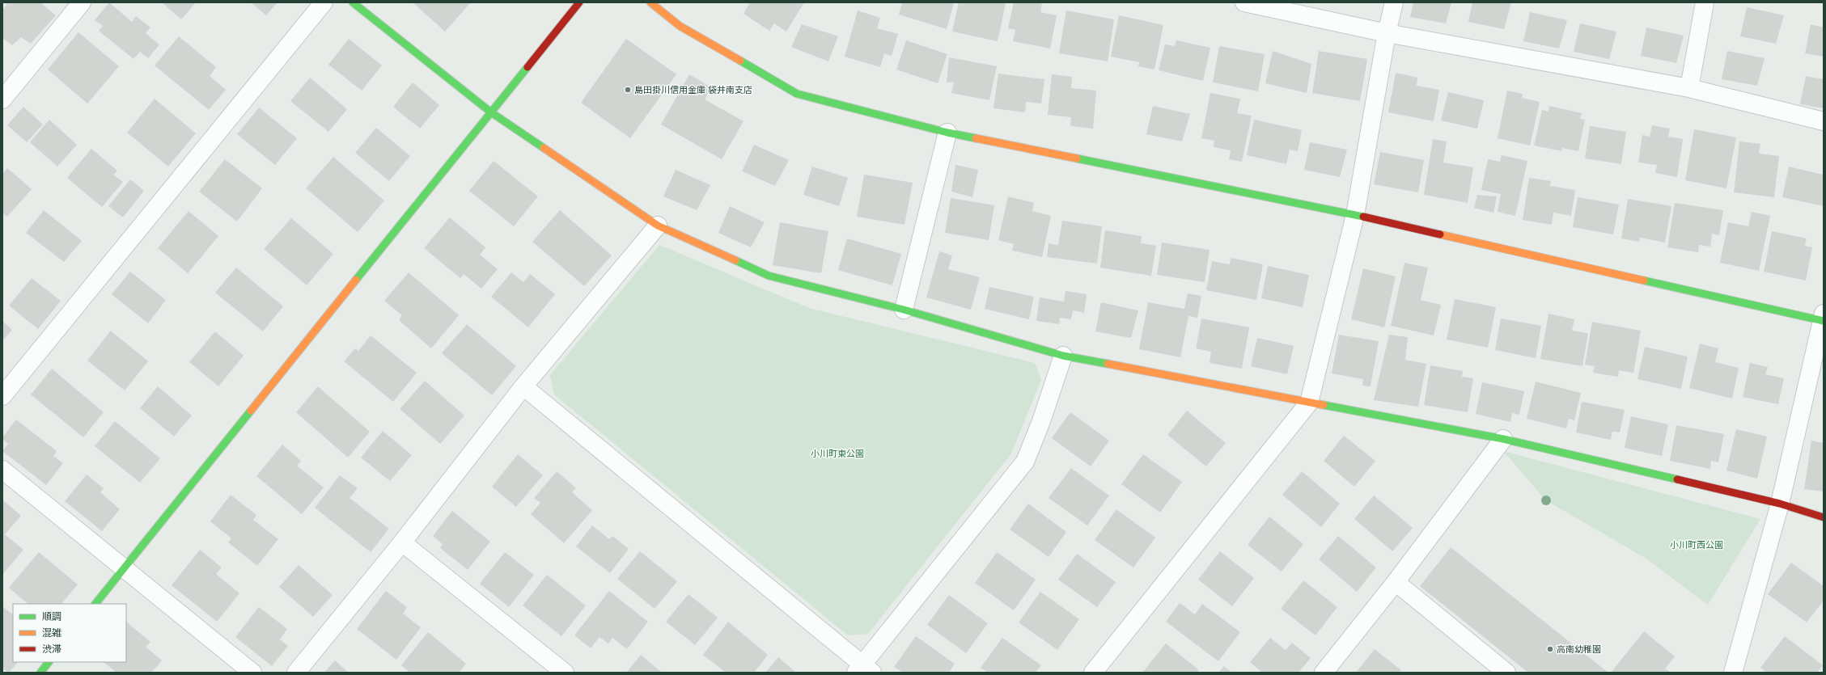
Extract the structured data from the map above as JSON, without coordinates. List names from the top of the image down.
{
  "parks": ["小川町東公園", "小川町西公園"],
  "places": ["島田掛川信用金庫 袋井南支店", "高南幼稚園"],
  "legend": ["順調", "混雑", "渋滞"]
}
